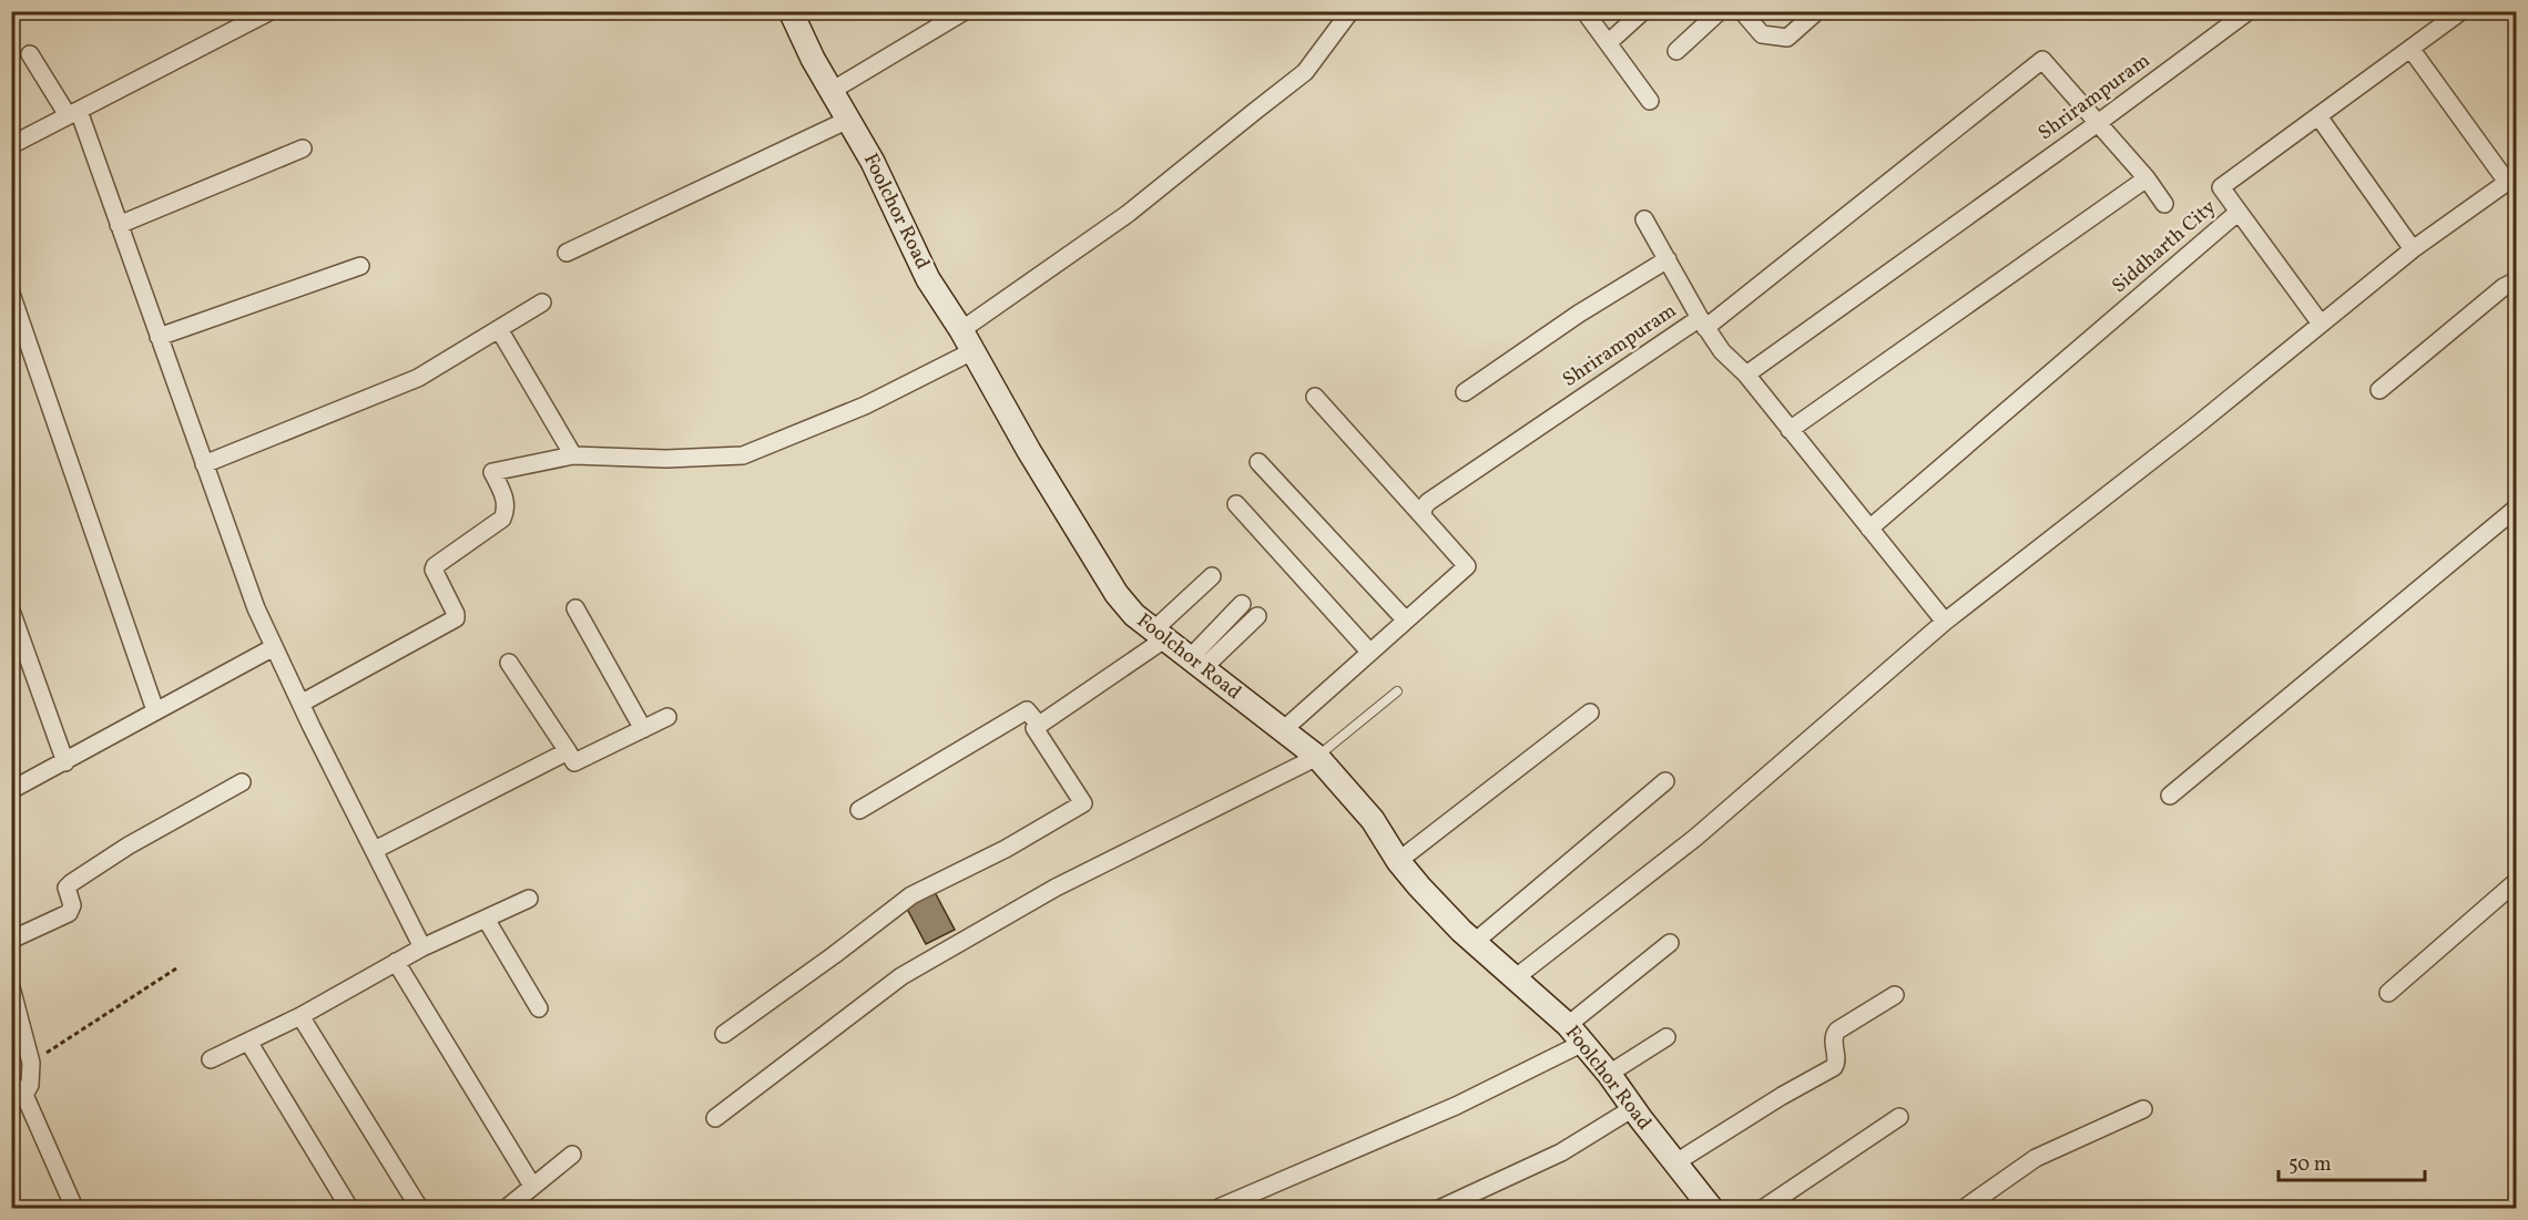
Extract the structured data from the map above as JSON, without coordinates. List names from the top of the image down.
{
  "streets": {
    "street": ["Shrirampuram", "Foolchor Road", "Siddharth City"]
  },
  "scale_bar": "50 m"
}
